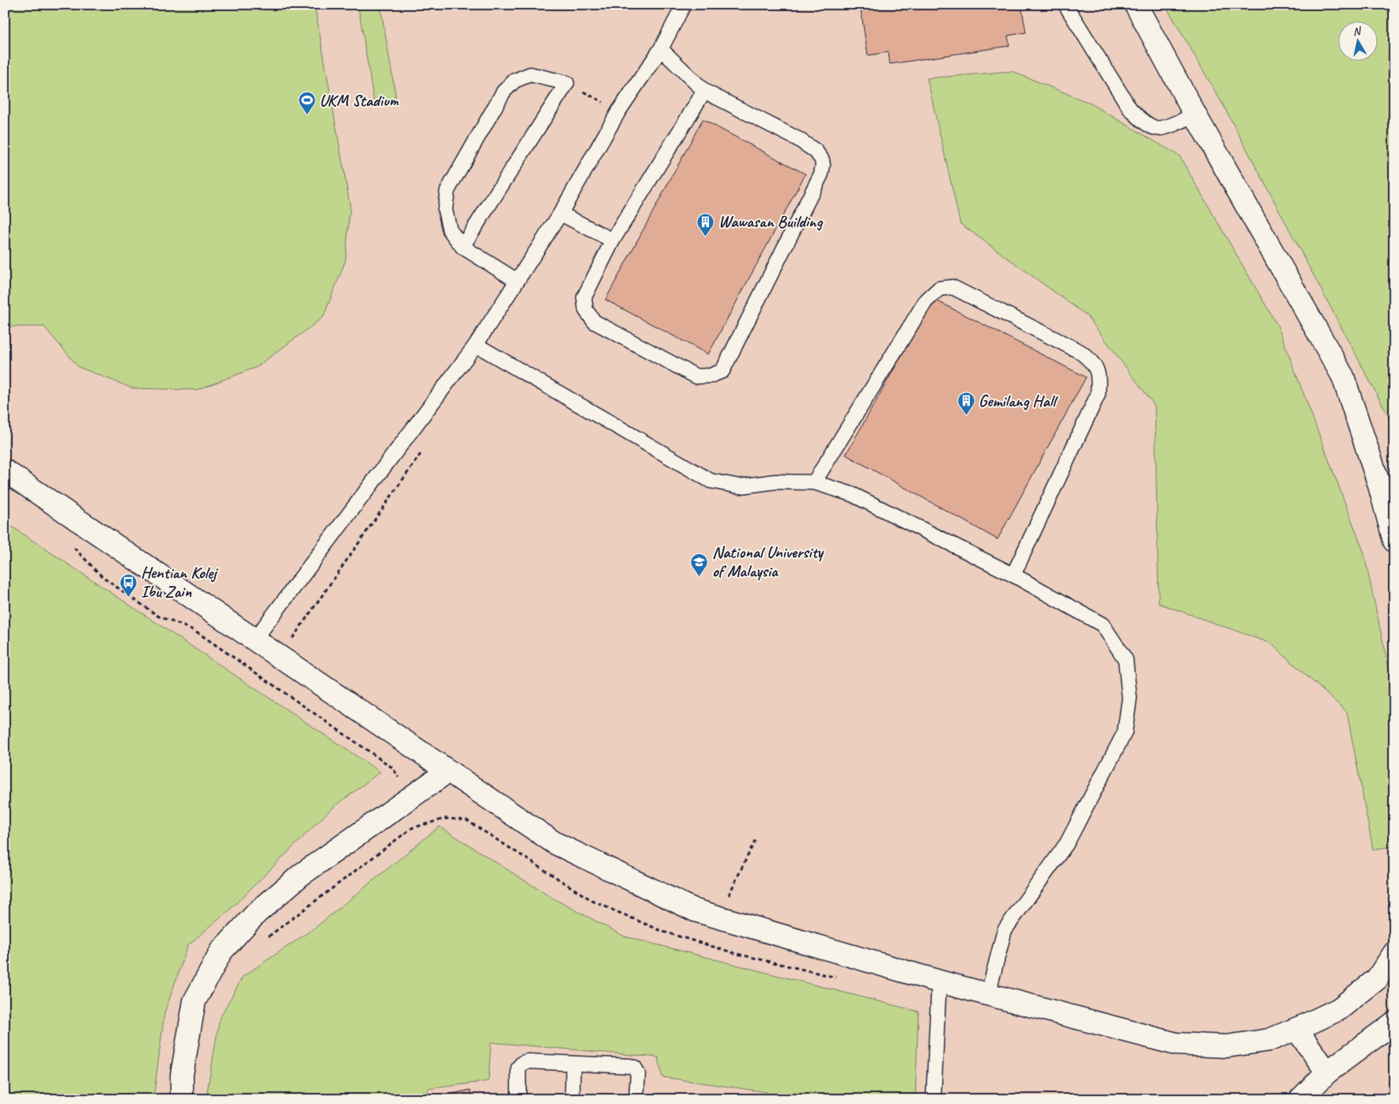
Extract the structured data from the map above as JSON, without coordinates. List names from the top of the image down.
{
  "places": {
    "sports": ["UKM Stadium"],
    "building": ["Wawasan Building", "Gemilang Hall"],
    "school or university": ["National University of Malaysia"],
    "bus stop": ["Hentian Kolej Ibu Zain"]
  },
  "north": "top"
}
